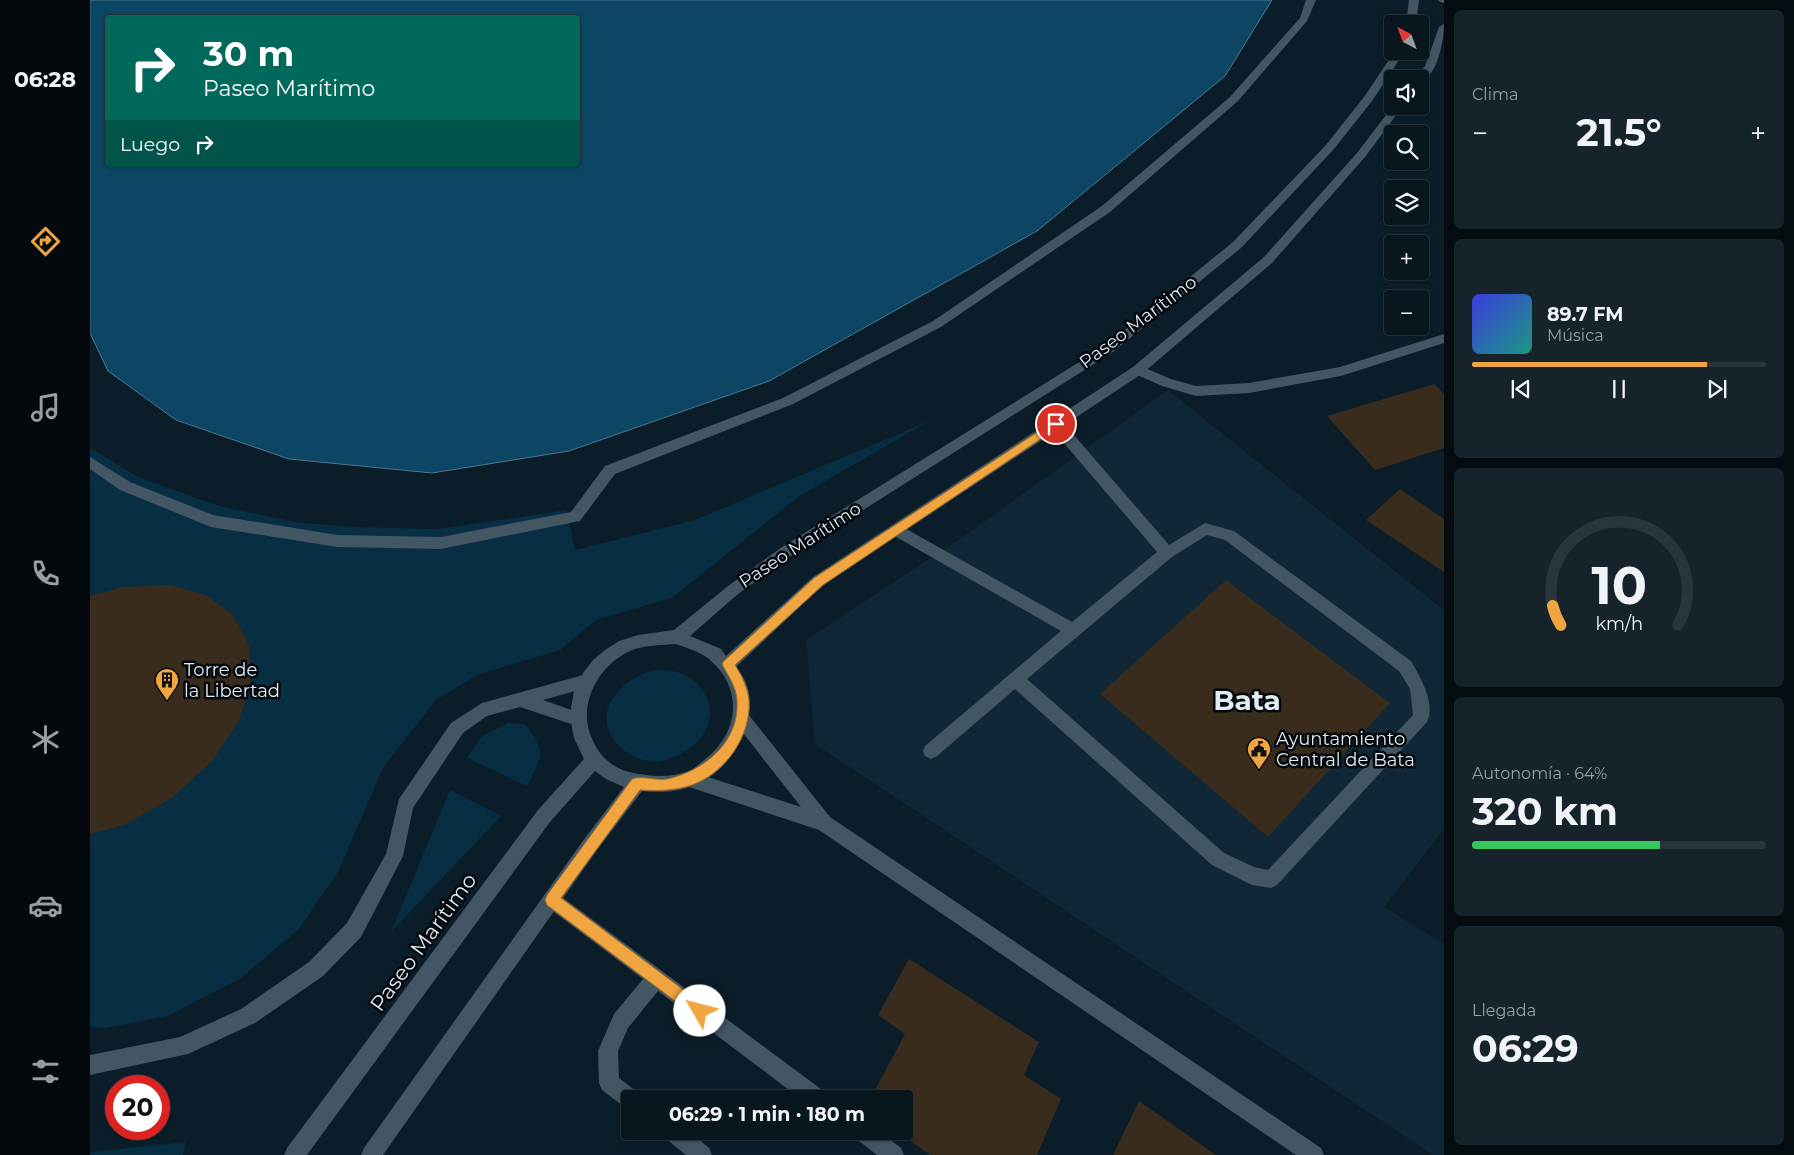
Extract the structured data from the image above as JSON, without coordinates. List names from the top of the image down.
{
  "streets": {
    "main road": ["Paseo Marítimo"]
  },
  "districts": ["Bata"],
  "places": {
    "building": ["Torre de la Libertad"],
    "public building": ["Ayuntamiento Central de Bata"]
  },
  "north": "top left",
  "page": {
    "tabs": "06:28",
    "tile": [
      "Clima",
      ["Autonomía · 64%", "320 km"],
      ["Llegada", "06:29"]
    ],
    "map_buttons": ["+", "−"],
    "turn": ["30 m", "Paseo Marítimo"],
    "heat": ["−", "21.5°", "+"],
    "then": "Luego",
    "song": ["89.7 FM", "Música"],
    "limit": "20",
    "trip": "06:29 · 1 min · 180 m",
    "gauge": ["10", "km/h"]
  }
}
